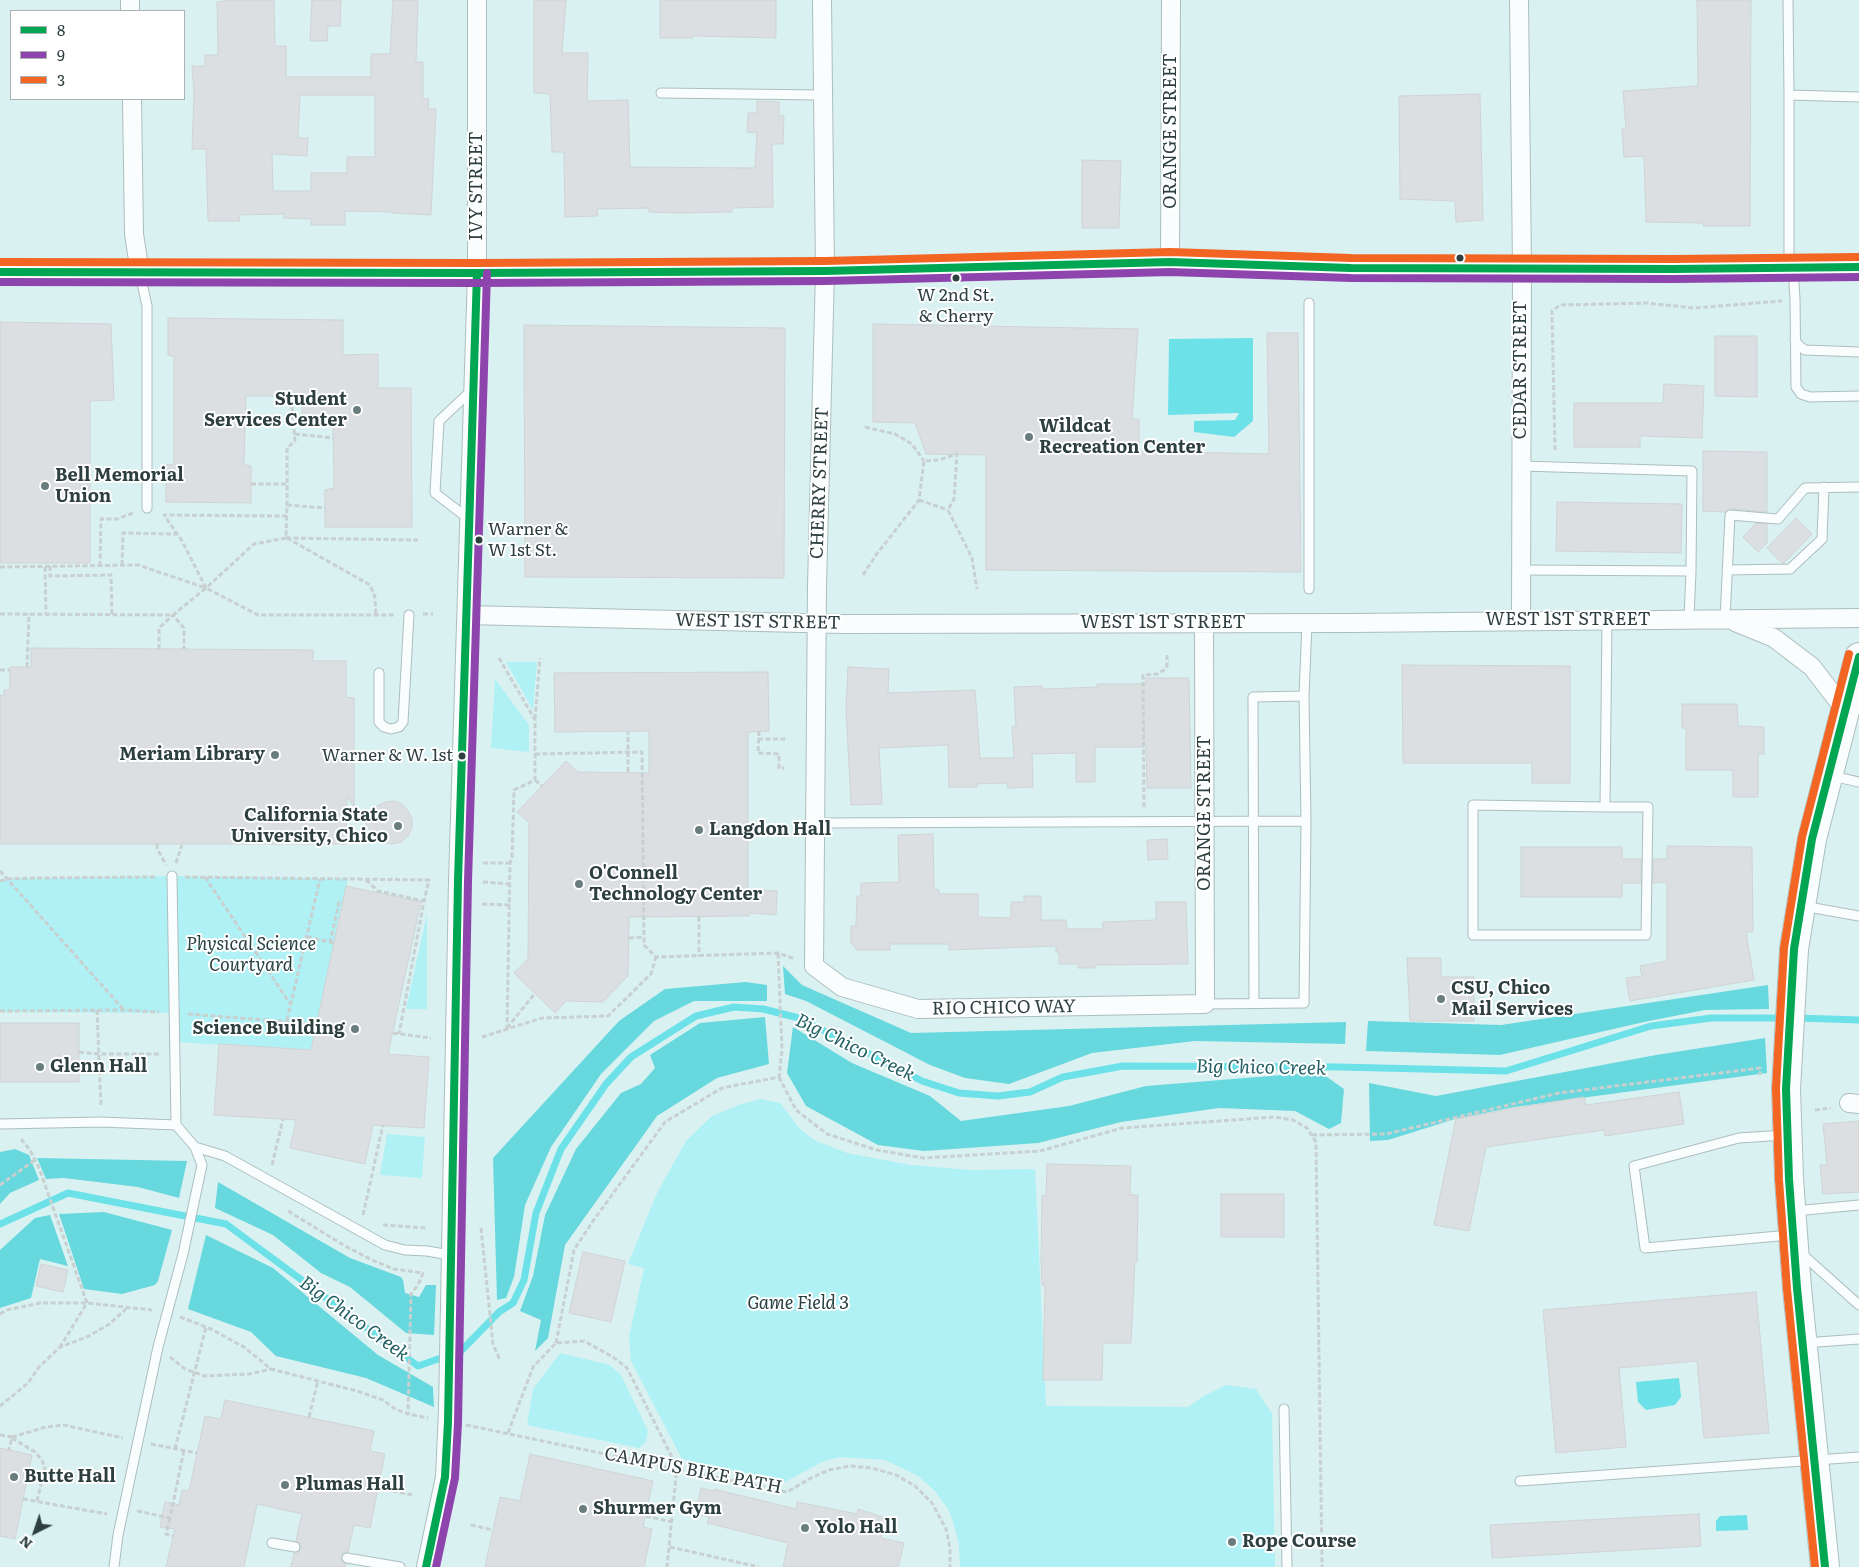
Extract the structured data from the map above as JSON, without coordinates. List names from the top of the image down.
{
  "streets": {
    "street": [
      "ORANGE STREET",
      "IVY STREET",
      "CEDAR STREET",
      "CHERRY STREET",
      "WEST 1ST STREET",
      "RIO CHICO WAY"
    ],
    "path": ["CAMPUS BIKE PATH"]
  },
  "crossings": [
    ["ORANGE STREET", "WEST 1ST STREET"],
    ["ORANGE STREET", "RIO CHICO WAY"],
    ["IVY STREET", "WEST 1ST STREET"],
    ["CEDAR STREET", "WEST 1ST STREET"],
    ["CHERRY STREET", "WEST 1ST STREET"],
    ["CHERRY STREET", "RIO CHICO WAY"]
  ],
  "water": ["Big Chico Creek"],
  "parks": ["Physical Science Courtyard", "Game Field 3"],
  "places": [
    "W 2nd St. & Cherry",
    "Student Services Center",
    "Wildcat Recreation Center",
    "Bell Memorial Union",
    "Warner & W 1st St.",
    "Meriam Library",
    "Warner & W. 1st",
    "California State University, Chico",
    "Langdon Hall",
    "O'Connell Technology Center",
    "CSU, Chico Mail Services",
    "Science Building",
    "Glenn Hall",
    "Butte Hall",
    "Plumas Hall",
    "Shurmer Gym",
    "Yolo Hall",
    "Rope Course"
  ],
  "lines": ["transit line 3", "transit line 8", "transit line 9"],
  "legend": ["8", "9", "3"],
  "north": "bottom left"
}
